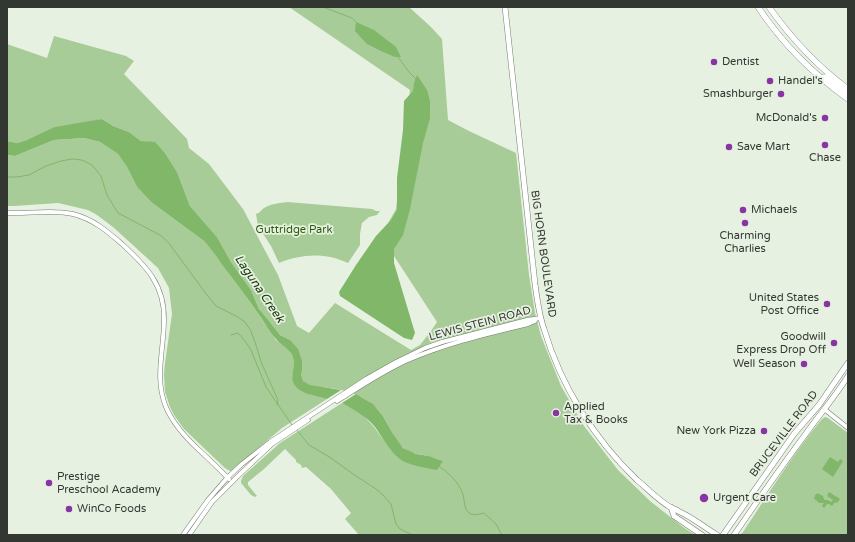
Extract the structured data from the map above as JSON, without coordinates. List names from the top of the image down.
{
  "streets": {
    "main road": ["BIG HORN BOULEVARD", "BRUCEVILLE ROAD"],
    "street": ["LEWIS STEIN ROAD"]
  },
  "crossings": [
    ["BIG HORN BOULEVARD", "LEWIS STEIN ROAD"]
  ],
  "water": ["Laguna Creek"],
  "parks": ["Guttridge Park"],
  "places": [
    "Dentist",
    "Handel's",
    "Smashburger",
    "McDonald's",
    "Chase",
    "Save Mart",
    "Michaels",
    "Charming Charlies",
    "United States Post Office",
    "Goodwill Express Drop Off",
    "Well Season",
    "Applied Tax & Books",
    "New York Pizza",
    "Prestige Preschool Academy",
    "Urgent Care",
    "WinCo Foods"
  ]
}
